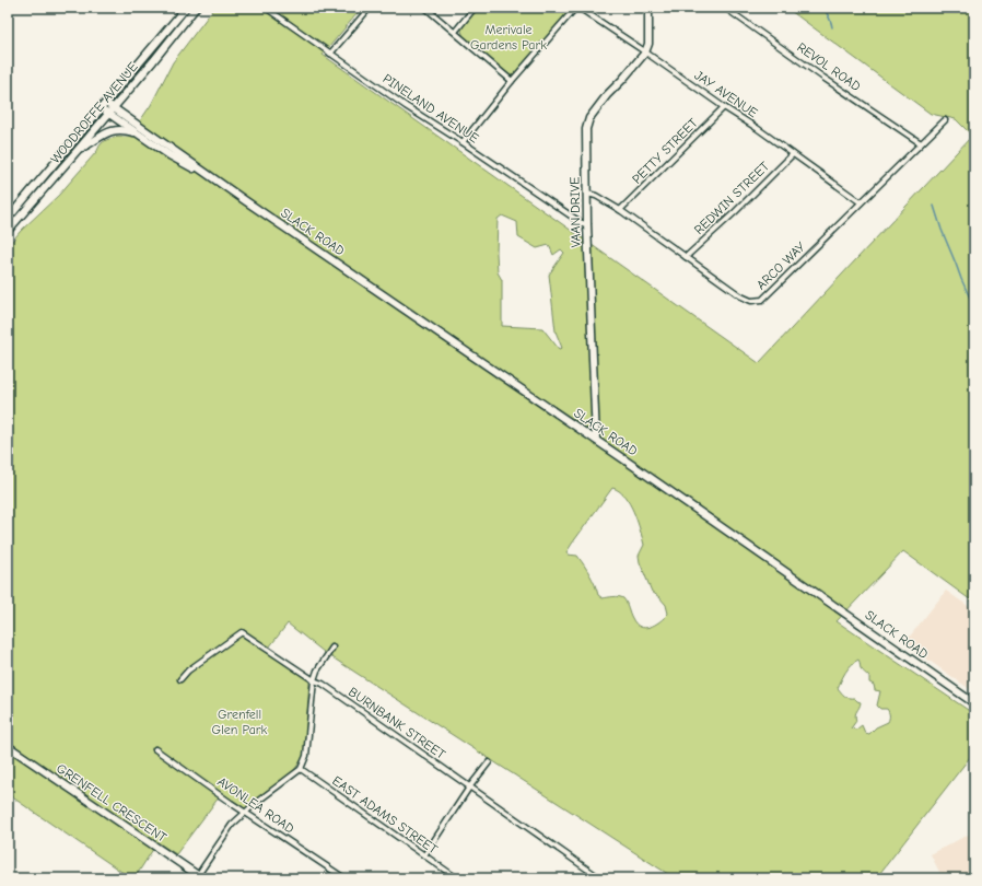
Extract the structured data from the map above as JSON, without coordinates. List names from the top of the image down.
{
  "streets": {
    "street": [
      "REVOL ROAD",
      "JAY AVENUE",
      "PINELAND AVENUE",
      "WOODROFFE AVENUE",
      "PETTY STREET",
      "REDWIN STREET",
      "VAAN DRIVE",
      "SLACK ROAD",
      "ARCO WAY",
      "BURNBANK STREET",
      "GRENFELL CRESCENT",
      "AVONLEA ROAD",
      "EAST ADAMS STREET"
    ]
  },
  "crossings": [
    ["REVOL ROAD", "ARCO WAY"],
    ["JAY AVENUE", "PETTY STREET"],
    ["JAY AVENUE", "REDWIN STREET"],
    ["JAY AVENUE", "VAAN DRIVE"],
    ["JAY AVENUE", "ARCO WAY"],
    ["PINELAND AVENUE", "VAAN DRIVE"],
    ["WOODROFFE AVENUE", "SLACK ROAD"],
    ["PETTY STREET", "ARCO WAY"],
    ["REDWIN STREET", "ARCO WAY"],
    ["VAAN DRIVE", "SLACK ROAD"],
    ["VAAN DRIVE", "ARCO WAY"]
  ],
  "parks": ["Merivale Gardens Park", "Grenfell Glen Park"]
}
